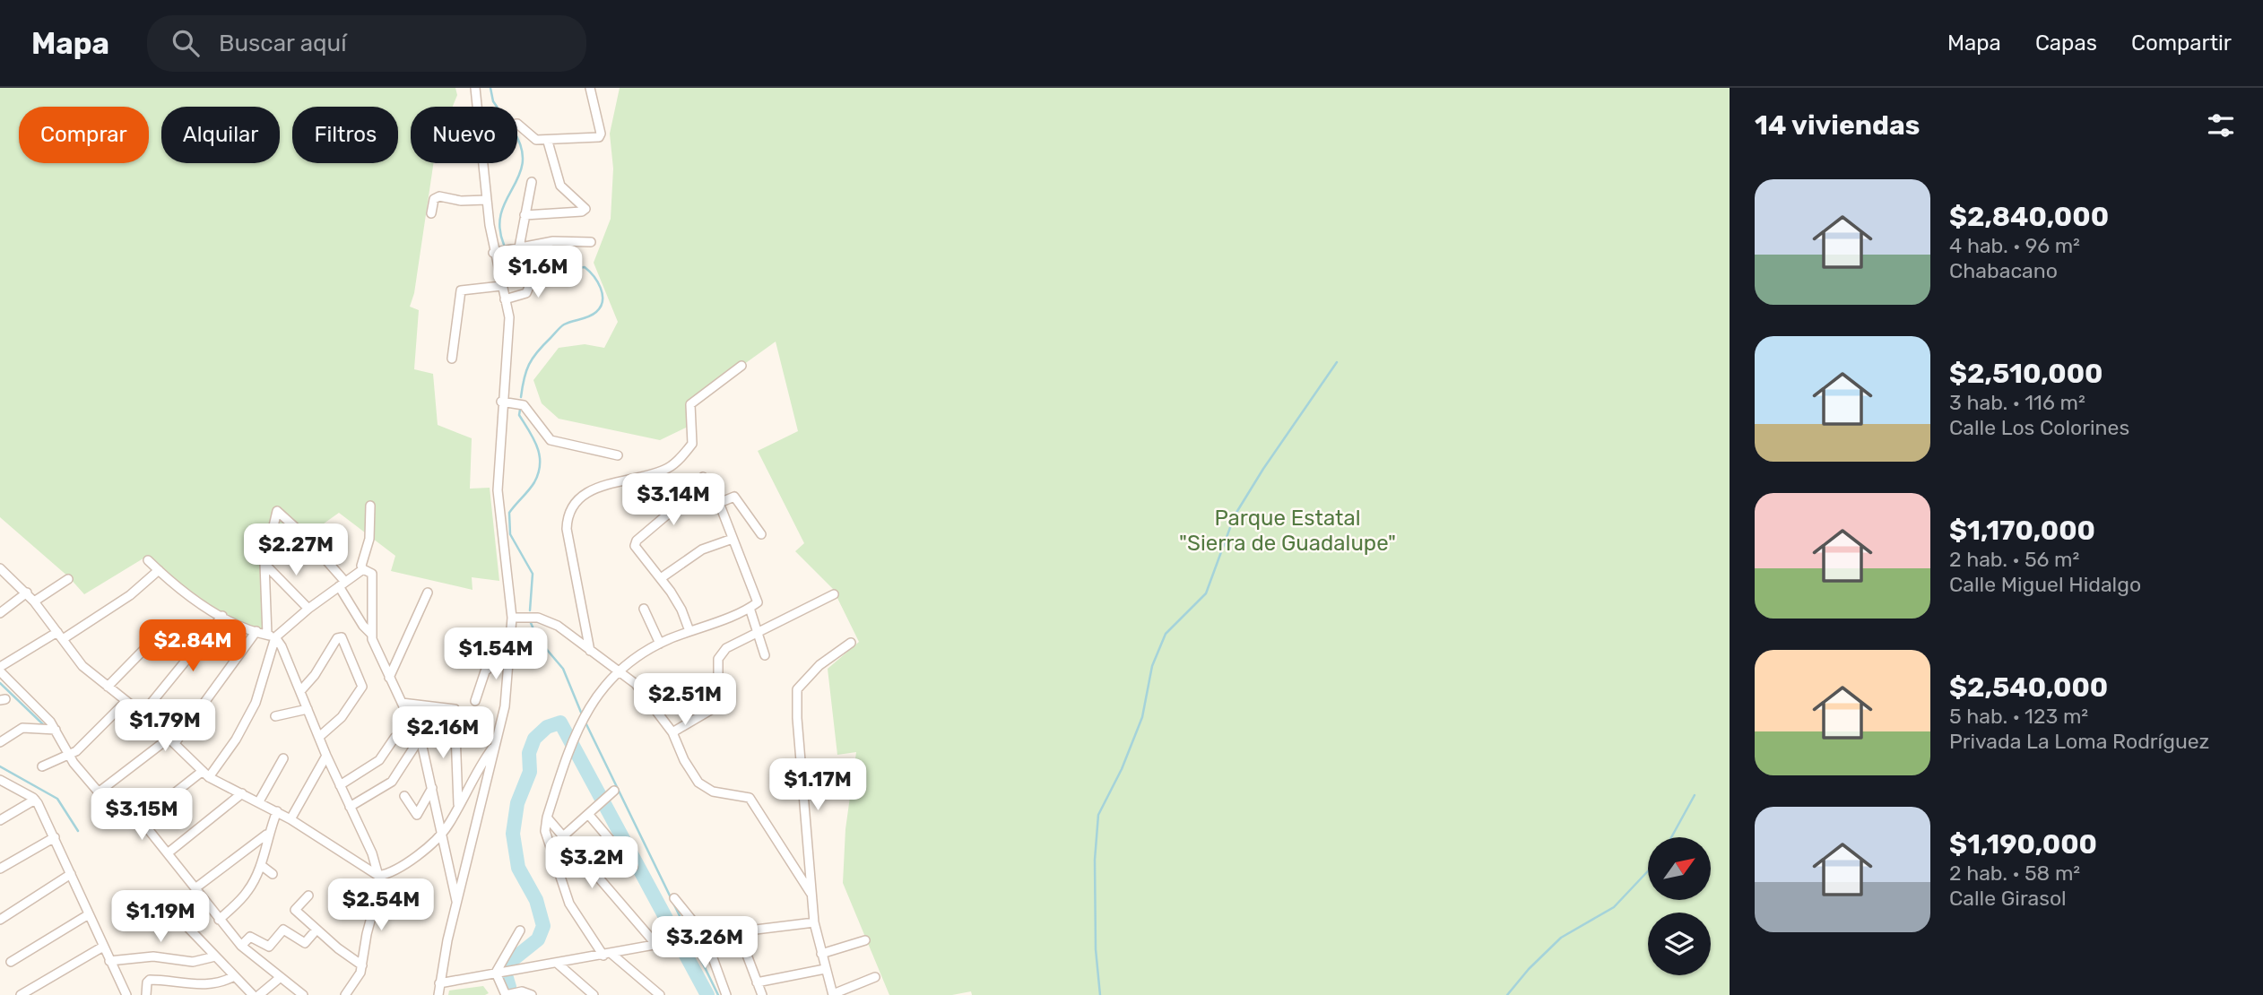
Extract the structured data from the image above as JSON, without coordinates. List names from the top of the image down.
{
  "parks": ["Parque Estatal \"Sierra de Guadalupe\""],
  "north": "top right",
  "page": {
    "header": "Mapa",
    "search": "Buscar aquí",
    "nav": ["Mapa", "Capas", "Compartir"],
    "heading": "14 viviendas",
    "chip": [
      "Comprar",
      "Alquilar",
      "Filtros",
      "Nuevo"
    ],
    "list": [
      {
        "name": "$2,840,000",
        "note": "4 hab. · 96 m² · Chabacano"
      },
      {
        "name": "$2,510,000",
        "note": "3 hab. · 116 m² · Calle Los Colorines"
      },
      {
        "name": "$1,170,000",
        "note": "2 hab. · 56 m² · Calle Miguel Hidalgo"
      },
      {
        "name": "$2,540,000",
        "note": "5 hab. · 123 m² · Privada La Loma Rodríguez"
      },
      {
        "name": "$1,190,000",
        "note": "2 hab. · 58 m² · Calle Girasol"
      }
    ],
    "price": [
      "$1.6M",
      "$3.14M",
      "$2.27M",
      "$2.84M",
      "$1.54M",
      "$2.51M",
      "$1.79M",
      "$2.16M",
      "$1.17M",
      "$3.15M",
      "$3.2M",
      "$2.54M",
      "$1.19M",
      "$3.26M"
    ]
  }
}
